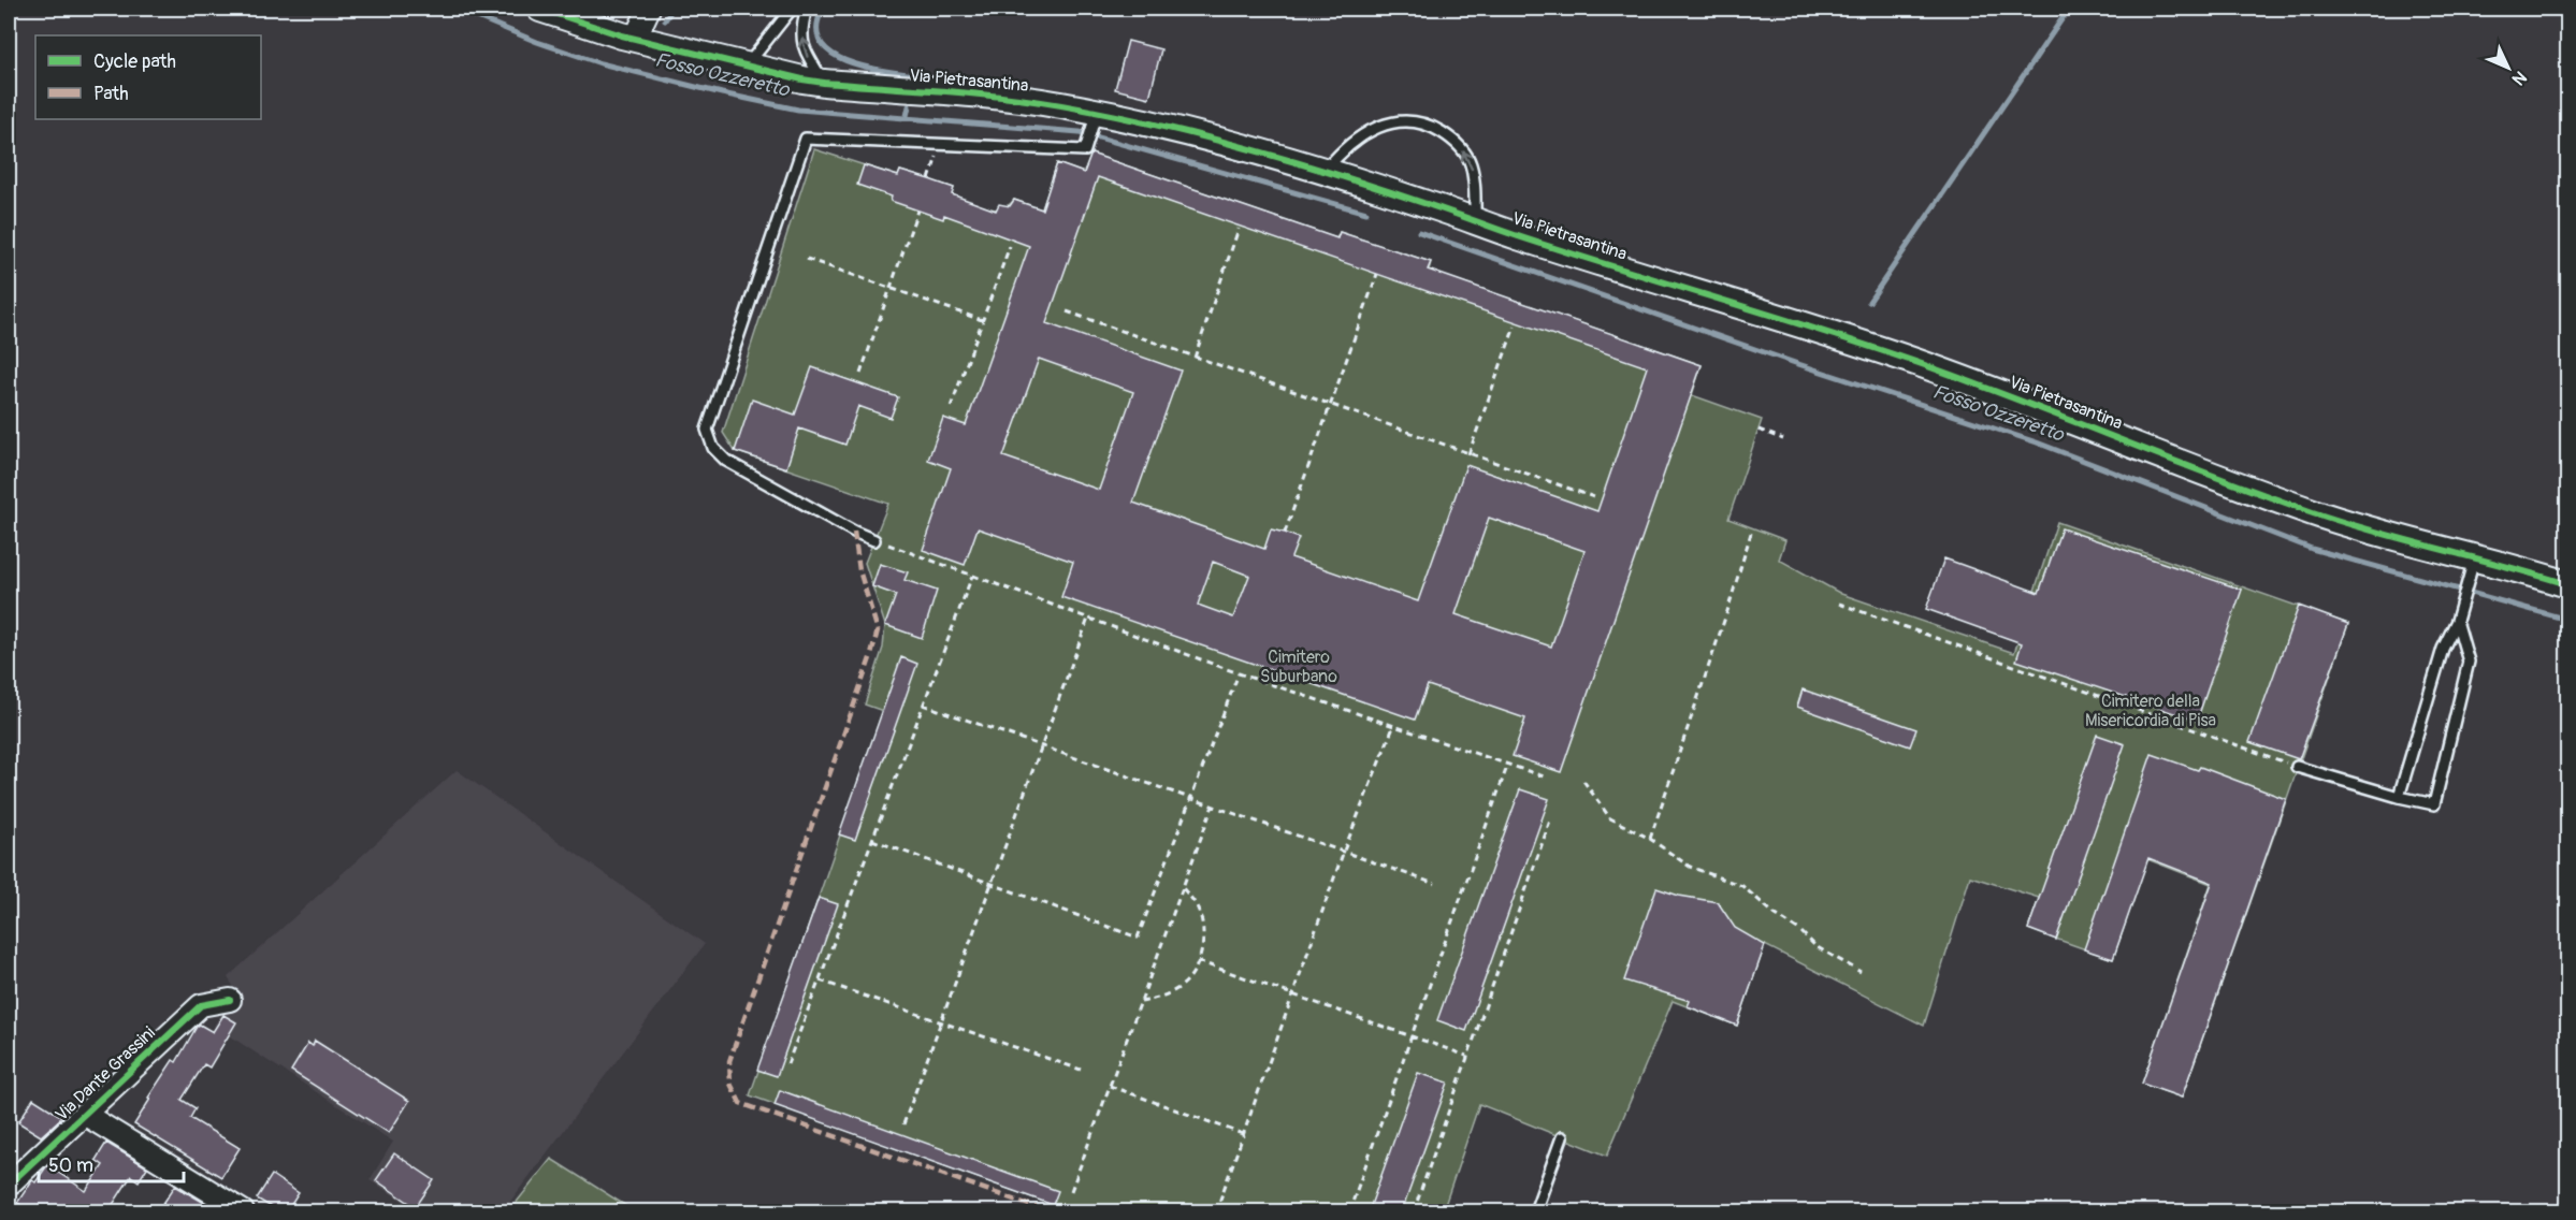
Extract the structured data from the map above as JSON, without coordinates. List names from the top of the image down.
{
  "streets": {
    "street": ["Via Pietrasantina", "Via Dante Grassini"]
  },
  "water": ["Fosso Ozzeretto"],
  "parks": ["Cimitero Suburbano", "Cimitero della Misericordia di Pisa"],
  "legend": ["Cycle path", "Path"],
  "scale_bar": "50 m",
  "north": "bottom right"
}
